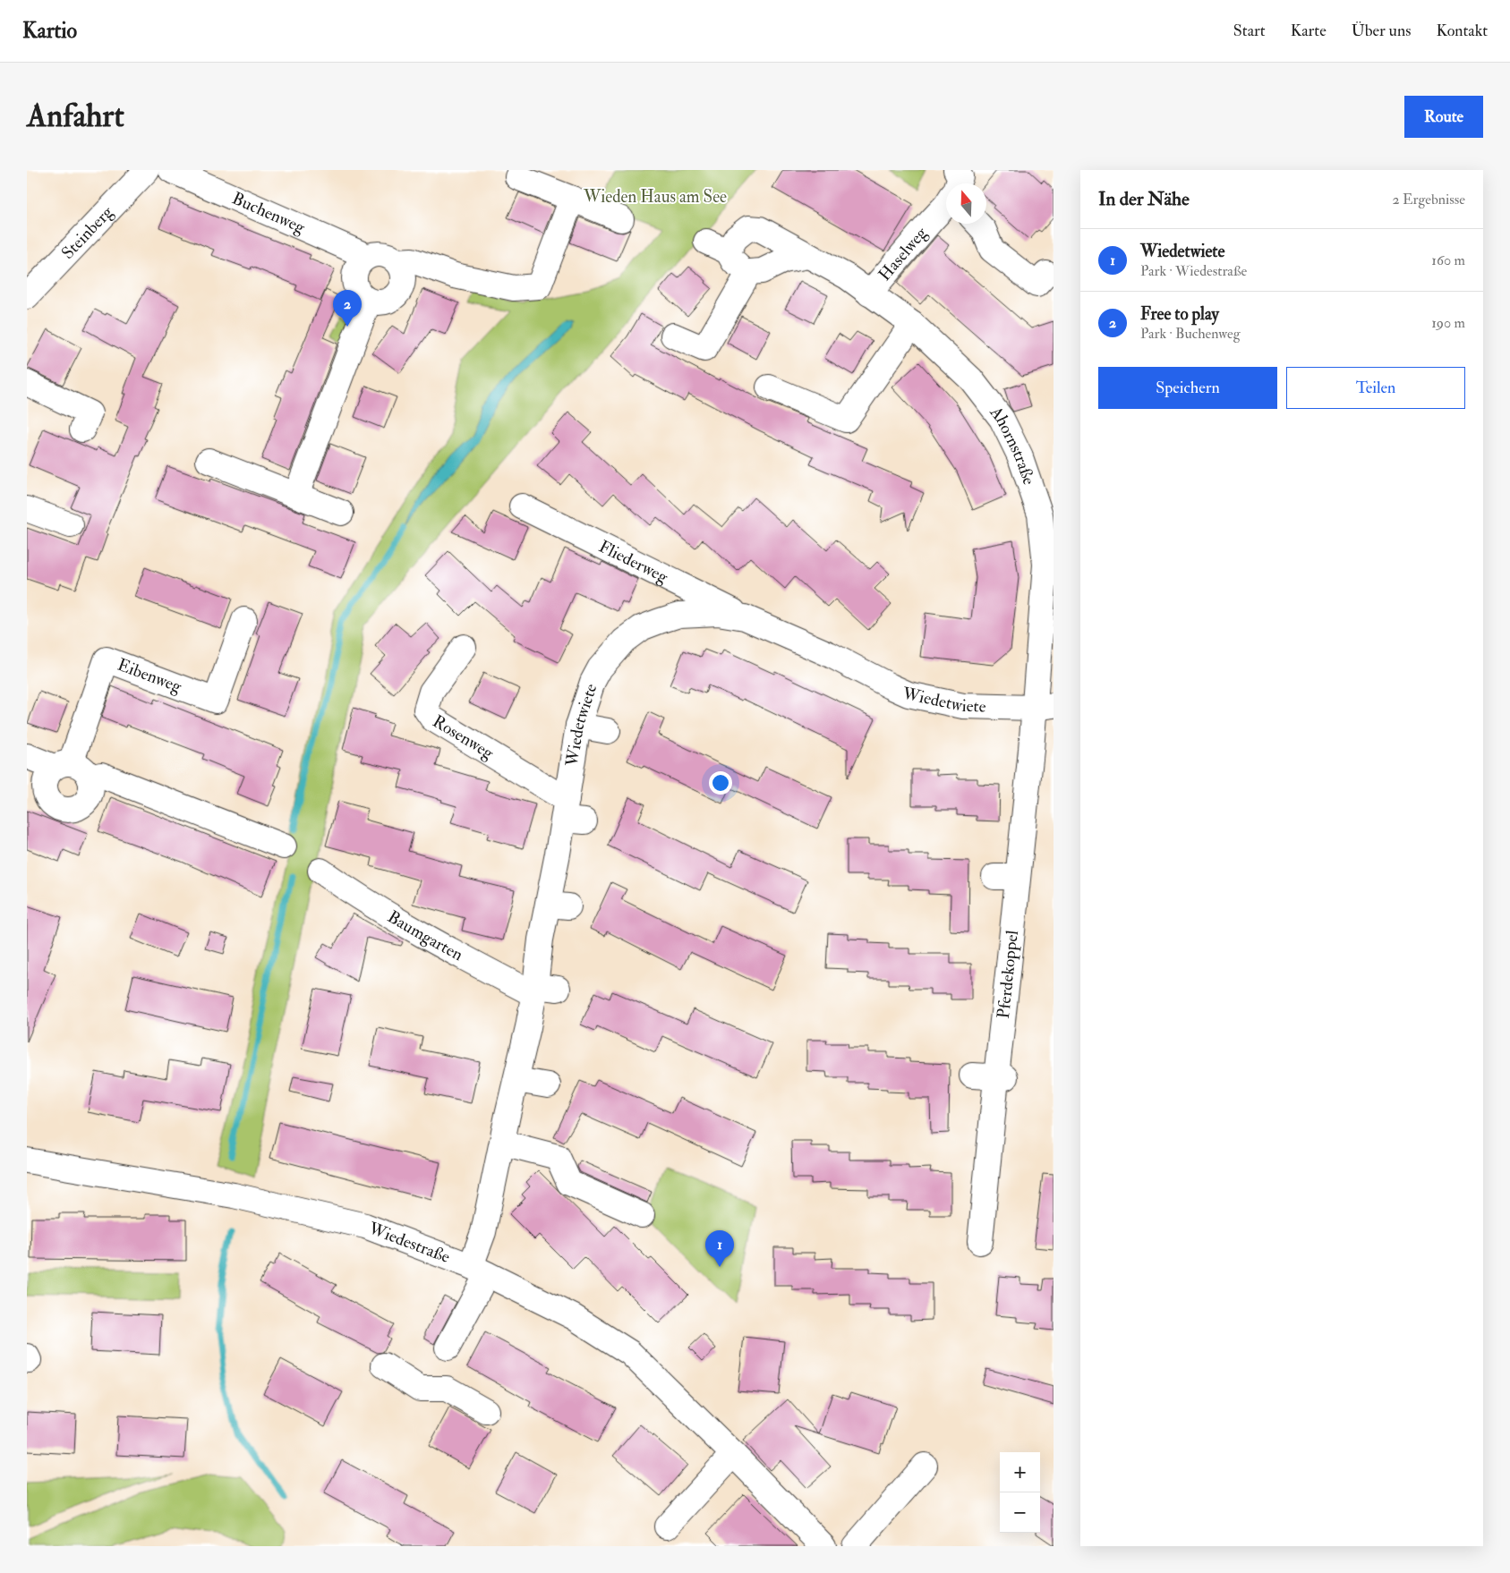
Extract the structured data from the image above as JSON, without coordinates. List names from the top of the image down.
{
  "streets": {
    "street": [
      "Buchenweg",
      "Steinberg",
      "Haselweg",
      "Ahornstraße",
      "Fliederweg",
      "Eibenweg",
      "Wiedetwiete",
      "Rosenweg",
      "Baumgarten",
      "Pferdekoppel",
      "Wiedestraße"
    ]
  },
  "crossings": [
    ["Haselweg", "Ahornstraße"],
    ["Ahornstraße", "Wiedetwiete"],
    ["Ahornstraße", "Pferdekoppel"],
    ["Fliederweg", "Wiedetwiete"],
    ["Wiedetwiete", "Rosenweg"],
    ["Wiedetwiete", "Baumgarten"],
    ["Wiedetwiete", "Pferdekoppel"],
    ["Wiedetwiete", "Wiedestraße"]
  ],
  "parks": ["Wieden Haus am See"],
  "north": "top",
  "page": {
    "header": "Kartio",
    "nav": [
      "Start",
      "Karte",
      "Über uns",
      "Kontakt"
    ],
    "buttons": [
      "Route",
      ["Speichern", "Teilen"]
    ],
    "title": "Anfahrt",
    "heading": ["In der Nähe", "2 Ergebnisse"],
    "list": [
      {
        "mark": "1",
        "name": "Wiedetwiete",
        "note": "Park · Wiedestraße",
        "value": "160 m"
      },
      {
        "mark": "2",
        "name": "Free to play",
        "note": "Park · Buchenweg",
        "value": "190 m"
      }
    ],
    "pins": ["2", "1"],
    "map_buttons": ["+", "−"]
  }
}
